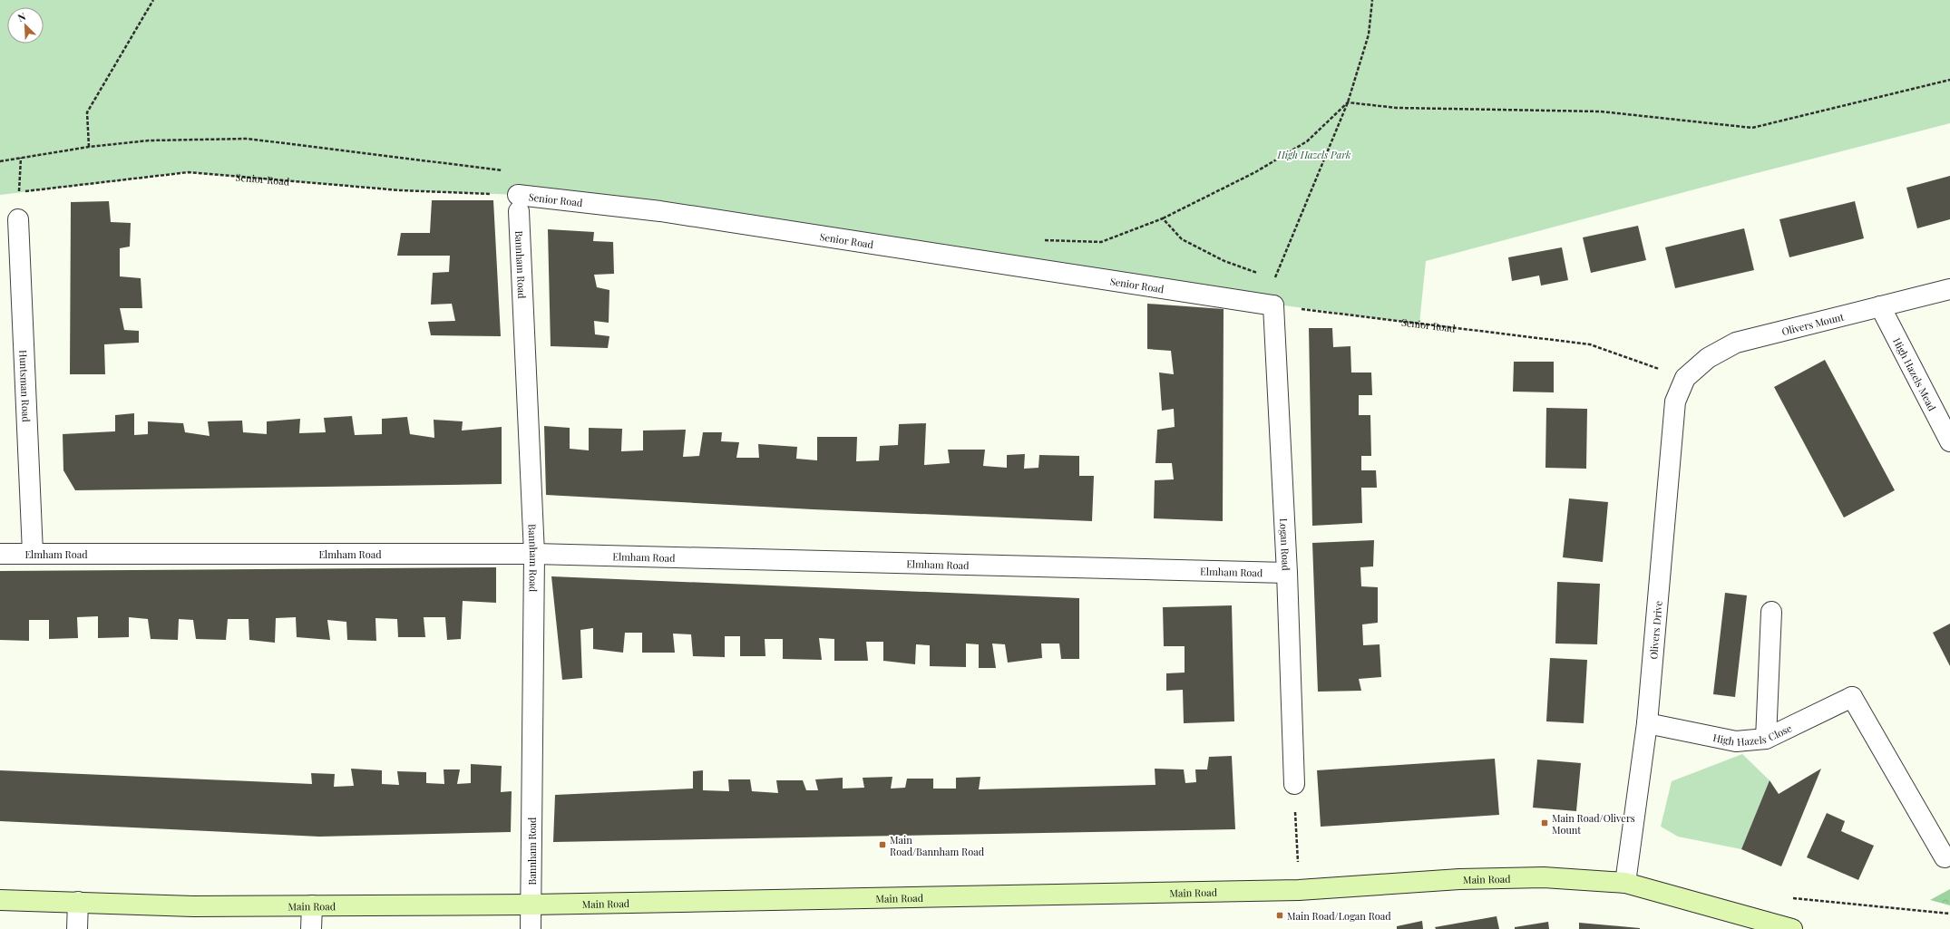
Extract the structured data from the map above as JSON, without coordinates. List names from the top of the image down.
{
  "streets": {
    "main road": ["Main Road"],
    "street": [
      "Senior Road",
      "Bannham Road",
      "Olivers Mount",
      "High Hazels Mead",
      "Huntsman Road",
      "Logan Road",
      "Elmham Road",
      "Olivers Drive",
      "High Hazels Close"
    ]
  },
  "crossings": [
    ["Senior Road", "Bannham Road"],
    ["Senior Road", "Olivers Mount"],
    ["Senior Road", "Logan Road"],
    ["Senior Road", "Olivers Drive"],
    ["Bannham Road", "Elmham Road"],
    ["Bannham Road", "Main Road"],
    ["Olivers Mount", "High Hazels Mead"],
    ["Olivers Mount", "Olivers Drive"],
    ["Huntsman Road", "Elmham Road"],
    ["Logan Road", "Elmham Road"],
    ["Olivers Drive", "High Hazels Close"],
    ["Olivers Drive", "Main Road"]
  ],
  "parks": ["High Hazels Park"],
  "places": {
    "transit": ["Main Road/Olivers Mount", "Main Road/Bannham Road", "Main Road/Logan Road"]
  },
  "north": "top left"
}
